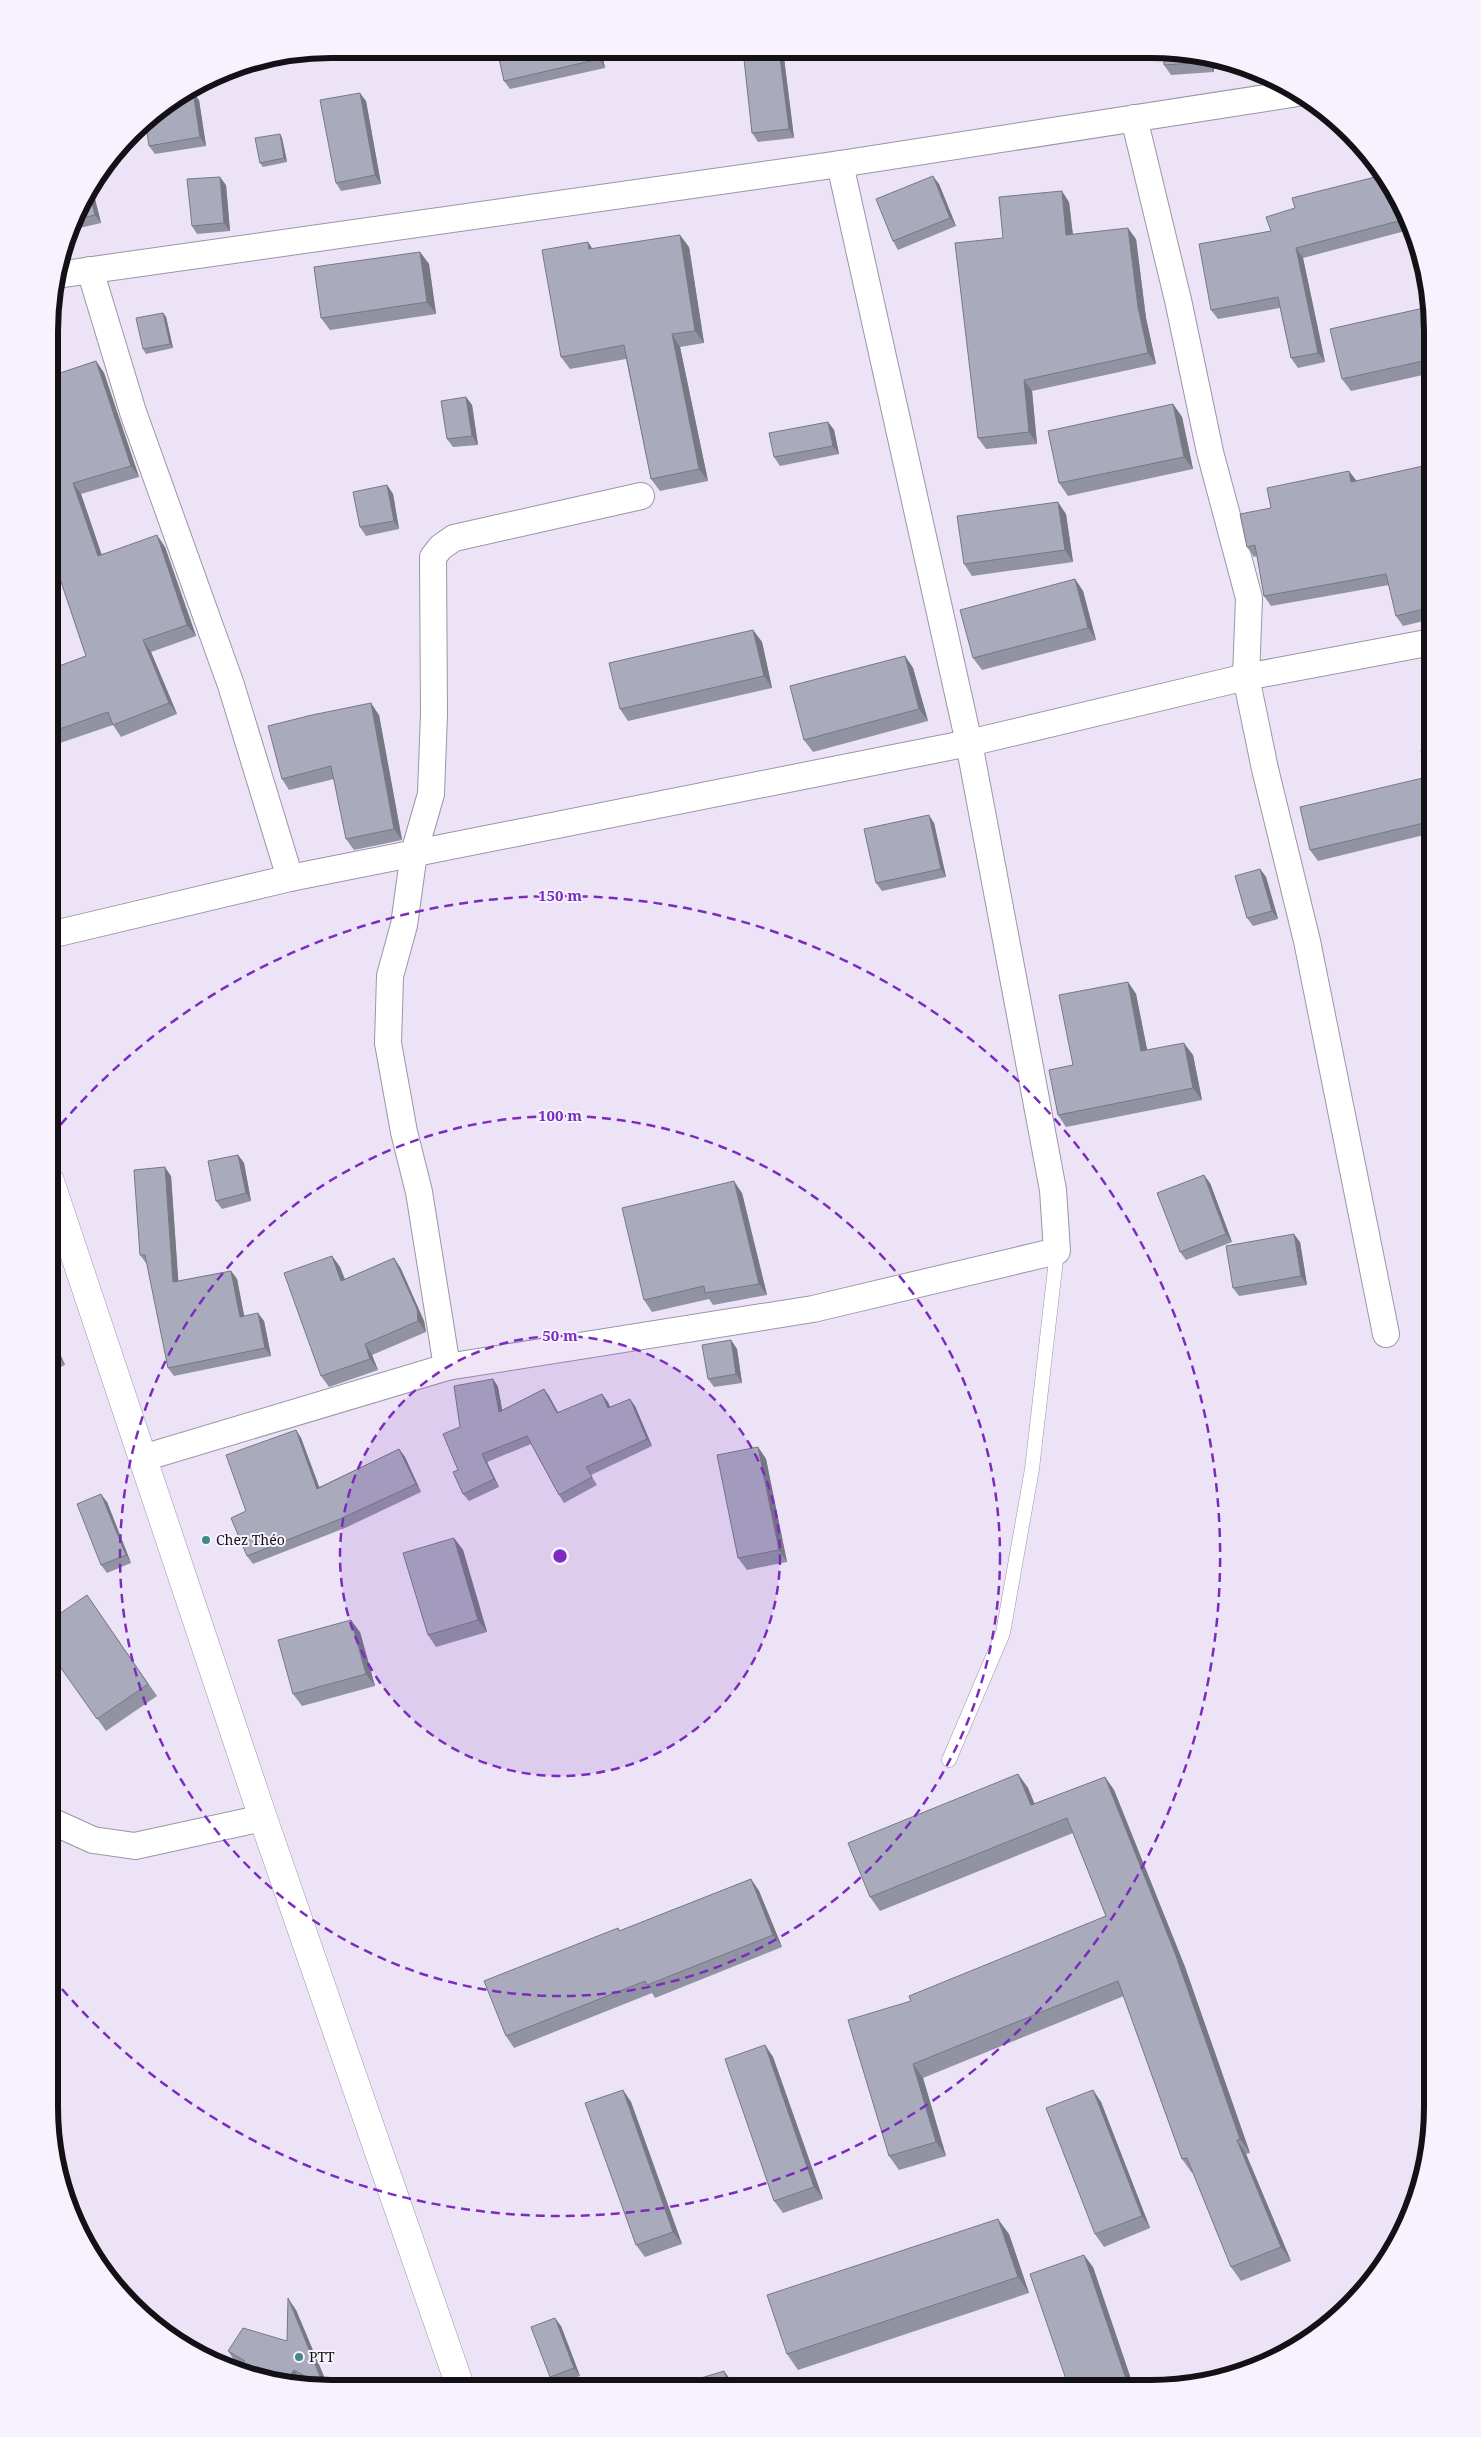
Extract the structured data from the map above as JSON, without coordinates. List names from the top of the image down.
{
  "places": ["Chez Théo", "PTT"],
  "rings": ["150 m", "100 m", "50 m"]
}
